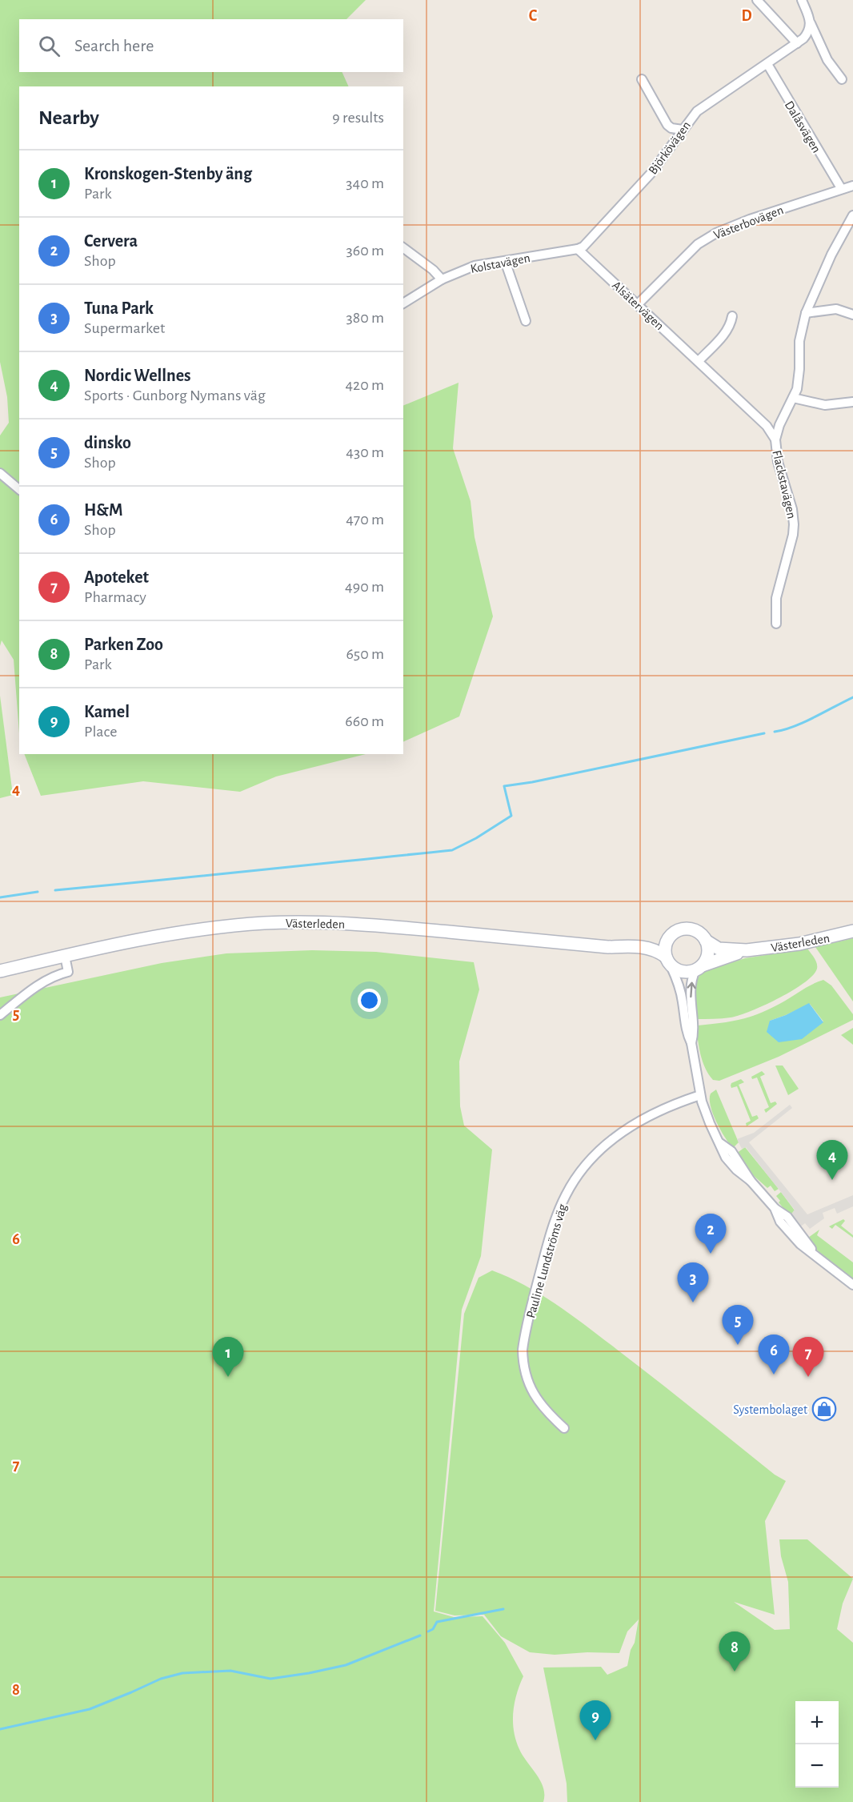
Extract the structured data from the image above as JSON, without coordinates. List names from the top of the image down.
{
  "streets": {
    "main road": ["Västerleden"],
    "street": [
      "Dalåsvägen",
      "Björkövägen",
      "Västerbovägen",
      "Kolstavägen",
      "Alsätervägen",
      "Flackstavägen",
      "Pauline Lundströms väg"
    ]
  },
  "crossings": [
    ["Dalåsvägen", "Björkövägen"],
    ["Dalåsvägen", "Västerbovägen"],
    ["Björkövägen", "Kolstavägen"],
    ["Björkövägen", "Alsätervägen"],
    ["Västerbovägen", "Alsätervägen"],
    ["Kolstavägen", "Alsätervägen"],
    ["Alsätervägen", "Flackstavägen"]
  ],
  "places": {
    "shop": ["Systembolaget"]
  },
  "page": {
    "search": "Search here",
    "heading": ["Nearby", "9 results"],
    "list": [
      {
        "mark": "1",
        "name": "Kronskogen-Stenby äng",
        "note": "Park",
        "value": "340 m"
      },
      {
        "mark": "2",
        "name": "Cervera",
        "note": "Shop",
        "value": "360 m"
      },
      {
        "mark": "3",
        "name": "Tuna Park",
        "note": "Supermarket",
        "value": "380 m"
      },
      {
        "mark": "4",
        "name": "Nordic Wellnes",
        "note": "Sports · Gunborg Nymans väg",
        "value": "420 m"
      },
      {
        "mark": "5",
        "name": "dinsko",
        "note": "Shop",
        "value": "430 m"
      },
      {
        "mark": "6",
        "name": "H&M",
        "note": "Shop",
        "value": "470 m"
      },
      {
        "mark": "7",
        "name": "Apoteket",
        "note": "Pharmacy",
        "value": "490 m"
      },
      {
        "mark": "8",
        "name": "Parken Zoo",
        "note": "Park",
        "value": "650 m"
      },
      {
        "mark": "9",
        "name": "Kamel",
        "note": "Place",
        "value": "660 m"
      }
    ],
    "pins": [
      "4",
      "2",
      "3",
      "5",
      "6",
      "1",
      "7",
      "8",
      "9"
    ],
    "map_buttons": ["+", "−"]
  },
  "grid": {
    "columns": ["C", "D"],
    "rows": [
      "4",
      "5",
      "6",
      "7",
      "8"
    ]
  }
}
